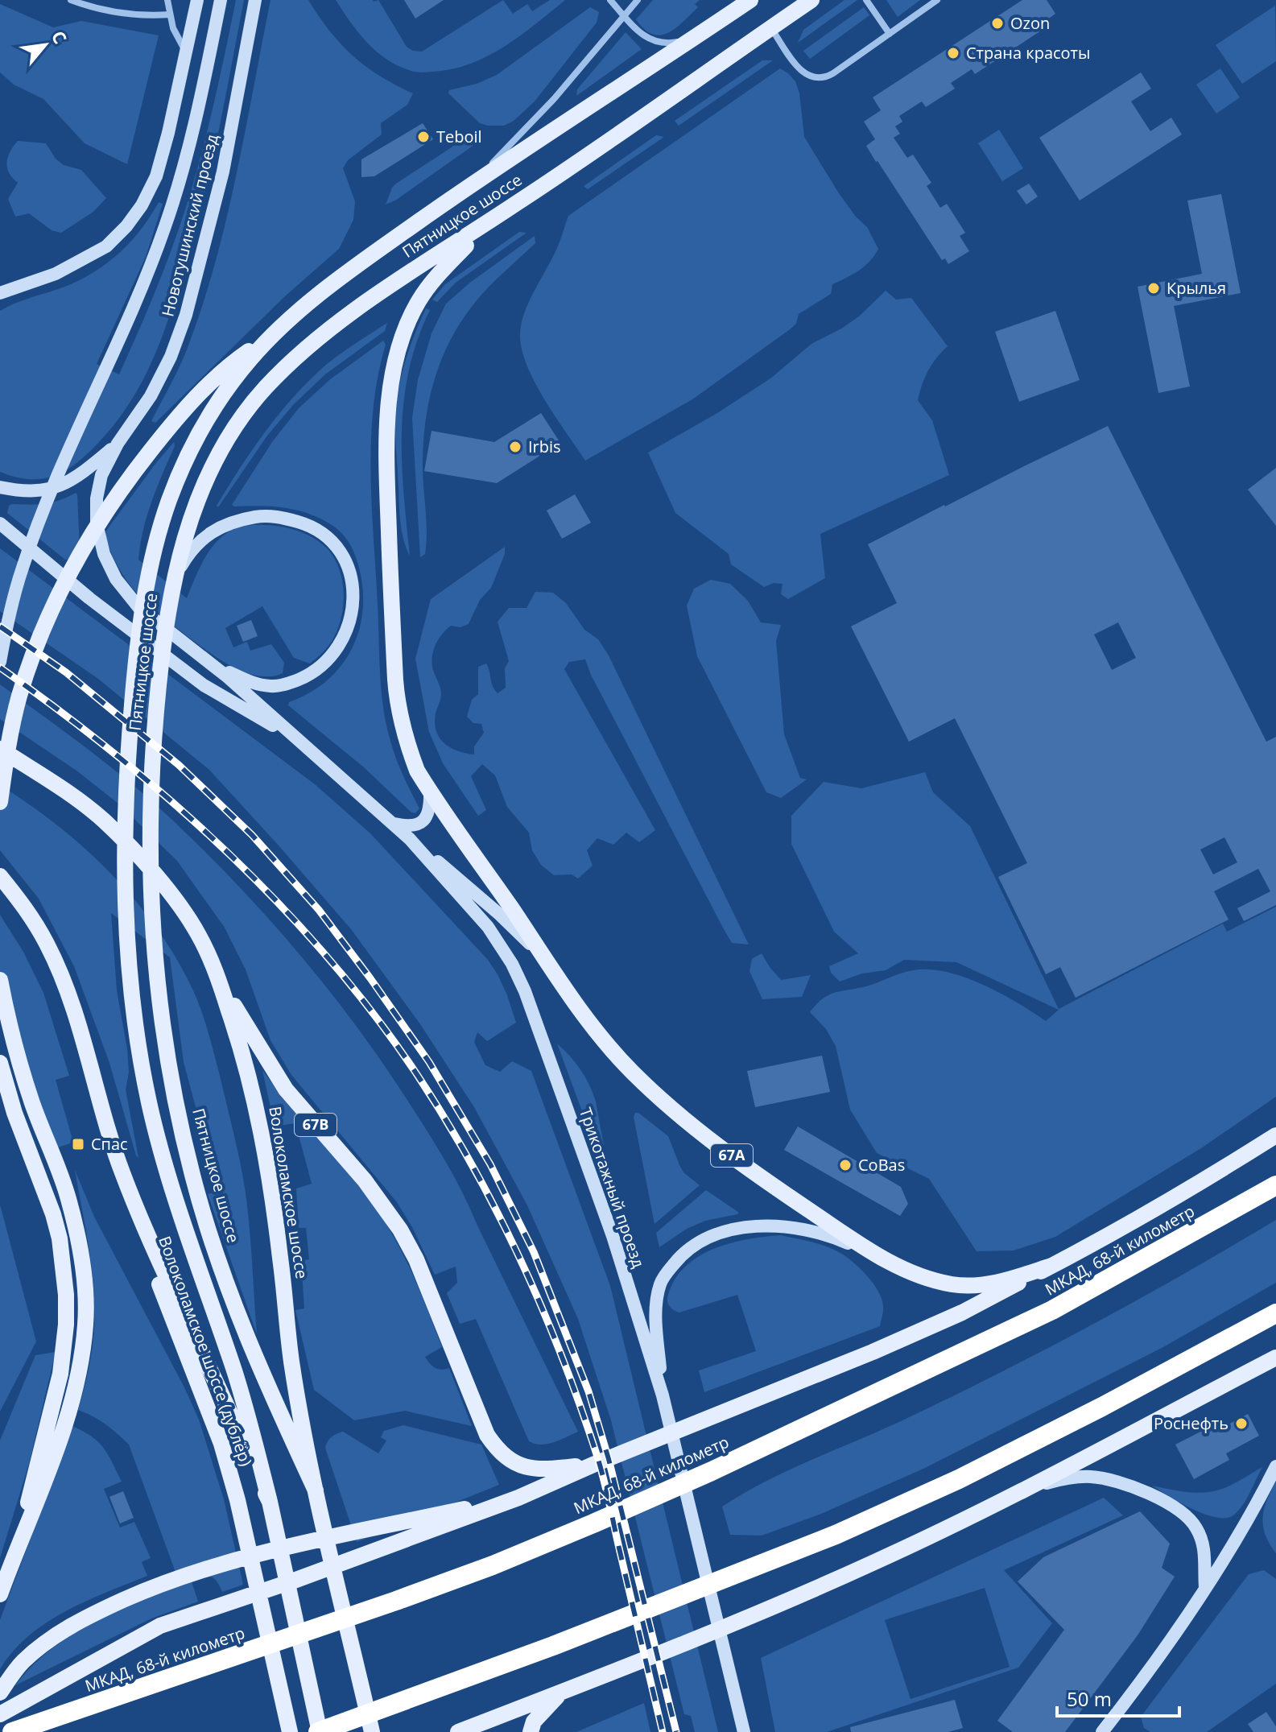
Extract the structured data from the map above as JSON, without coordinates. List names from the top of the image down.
{
  "streets": {
    "highway": ["МКАД, 68-й километр"],
    "main road": [
      "Пятницкое шоссе",
      "Новотушинский проезд",
      "67B",
      "67A",
      "Трикотажный проезд",
      "Волоколамское шоссе",
      "Волоколамское шоссе (дублёр)"
    ]
  },
  "crossings": [
    ["Пятницкое шоссе", "Волоколамское шоссе"],
    ["Новотушинский проезд", "Трикотажный проезд"],
    ["67B", "Волоколамское шоссе"]
  ],
  "places": {
    "other": [
      "Ozon",
      "Страна красоты",
      "Teboil",
      "Крылья",
      "Irbis",
      "CoBas",
      "Роснефть"
    ],
    "transit": ["Спас"]
  },
  "scale_bar": "50 m",
  "north": "top right"
}
